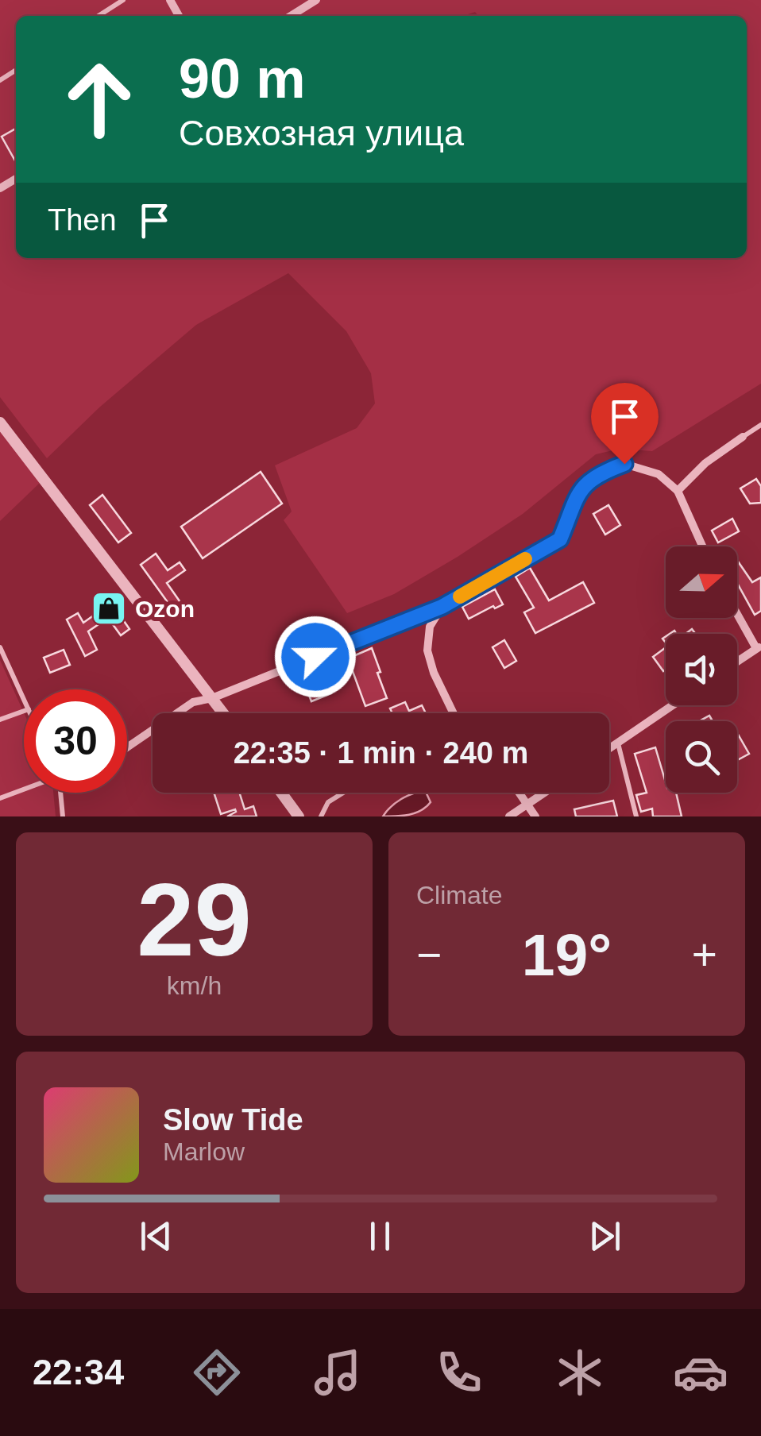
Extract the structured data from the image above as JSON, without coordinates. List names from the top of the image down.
{
  "places": {
    "shop": ["Ozon"]
  },
  "north": "right",
  "page": {
    "turn": ["90 m", "Совхозная улица"],
    "then": "Then",
    "limit": "30",
    "trip": "22:35 · 1 min · 240 m",
    "tile": [
      ["29", "km/h"],
      "Climate"
    ],
    "heat": ["−", "19°", "+"],
    "song": ["Slow Tide", "Marlow"],
    "tabs": "22:34"
  }
}
